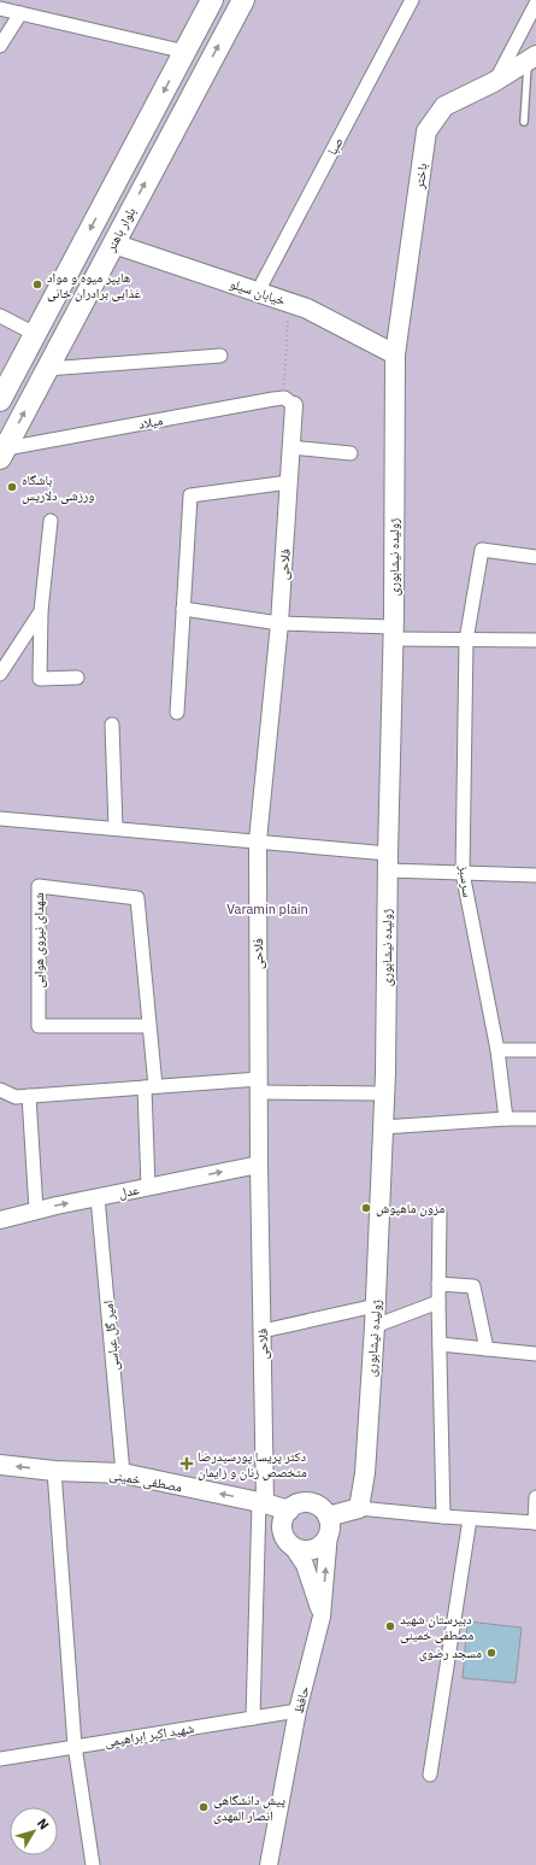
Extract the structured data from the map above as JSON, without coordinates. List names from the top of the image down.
{
  "streets": {
    "main road": [
      "باختر",
      "بلوار باهنر",
      "خیابان سیلو",
      "ژولیده نیشابوری",
      "مصطفی خمینی"
    ],
    "street": [
      "صبا",
      "میلاد",
      "فلاحی",
      "سرسبز",
      "شهدای نیروی هوایی",
      "عدل",
      "امیر گل عباسی",
      "حافظ",
      "شهید اکبر ابراهیمی"
    ]
  },
  "crossings": [
    ["صبا", "خیابان سیلو"],
    ["باختر", "خیابان سیلو"],
    ["باختر", "ژولیده نیشابوری"],
    ["بلوار باهنر", "خیابان سیلو"],
    ["بلوار باهنر", "میلاد"],
    ["خیابان سیلو", "ژولیده نیشابوری"],
    ["میلاد", "فلاحی"],
    ["فلاحی", "عدل"],
    ["فلاحی", "مصطفی خمینی"],
    ["شهدای نیروی هوایی", "عدل"],
    ["عدل", "امیر گل عباسی"],
    ["امیر گل عباسی", "مصطفی خمینی"],
    ["مصطفی خمینی", "حافظ"],
    ["حافظ", "شهید اکبر ابراهیمی"]
  ],
  "one_way": ["مصطفی خمینی"],
  "parks": ["Varamin plain"],
  "places": {
    "other": [
      "هایپر میوه و‌ مواد غذایی برادران خانی",
      "باشگاه ورزشی دلاریس",
      "مزون ماهپوش",
      "دبیرستان شهید مصطفی خمینی",
      "مسجد رضوی",
      "پیش دانشگاهی انصار المهدی"
    ],
    "health": ["دکتر پریسا پورسیدرضا متخصص زنان و زایمان"]
  },
  "north": "top right"
}
